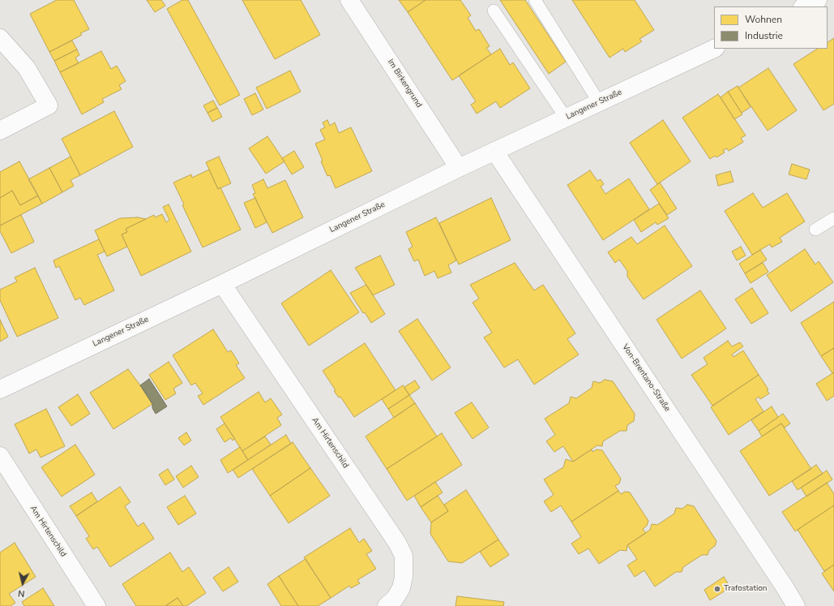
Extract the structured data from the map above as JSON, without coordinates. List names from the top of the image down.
{
  "streets": {
    "street": [
      "Im Birkengrund",
      "Langener Straße",
      "Von-Brentano-Straße",
      "Am Hirtenschild"
    ]
  },
  "crossings": [
    ["Im Birkengrund", "Langener Straße"],
    ["Langener Straße", "Von-Brentano-Straße"],
    ["Langener Straße", "Am Hirtenschild"]
  ],
  "places": ["Trafostation"],
  "legend": ["Wohnen", "Industrie"],
  "north": "bottom"
}
